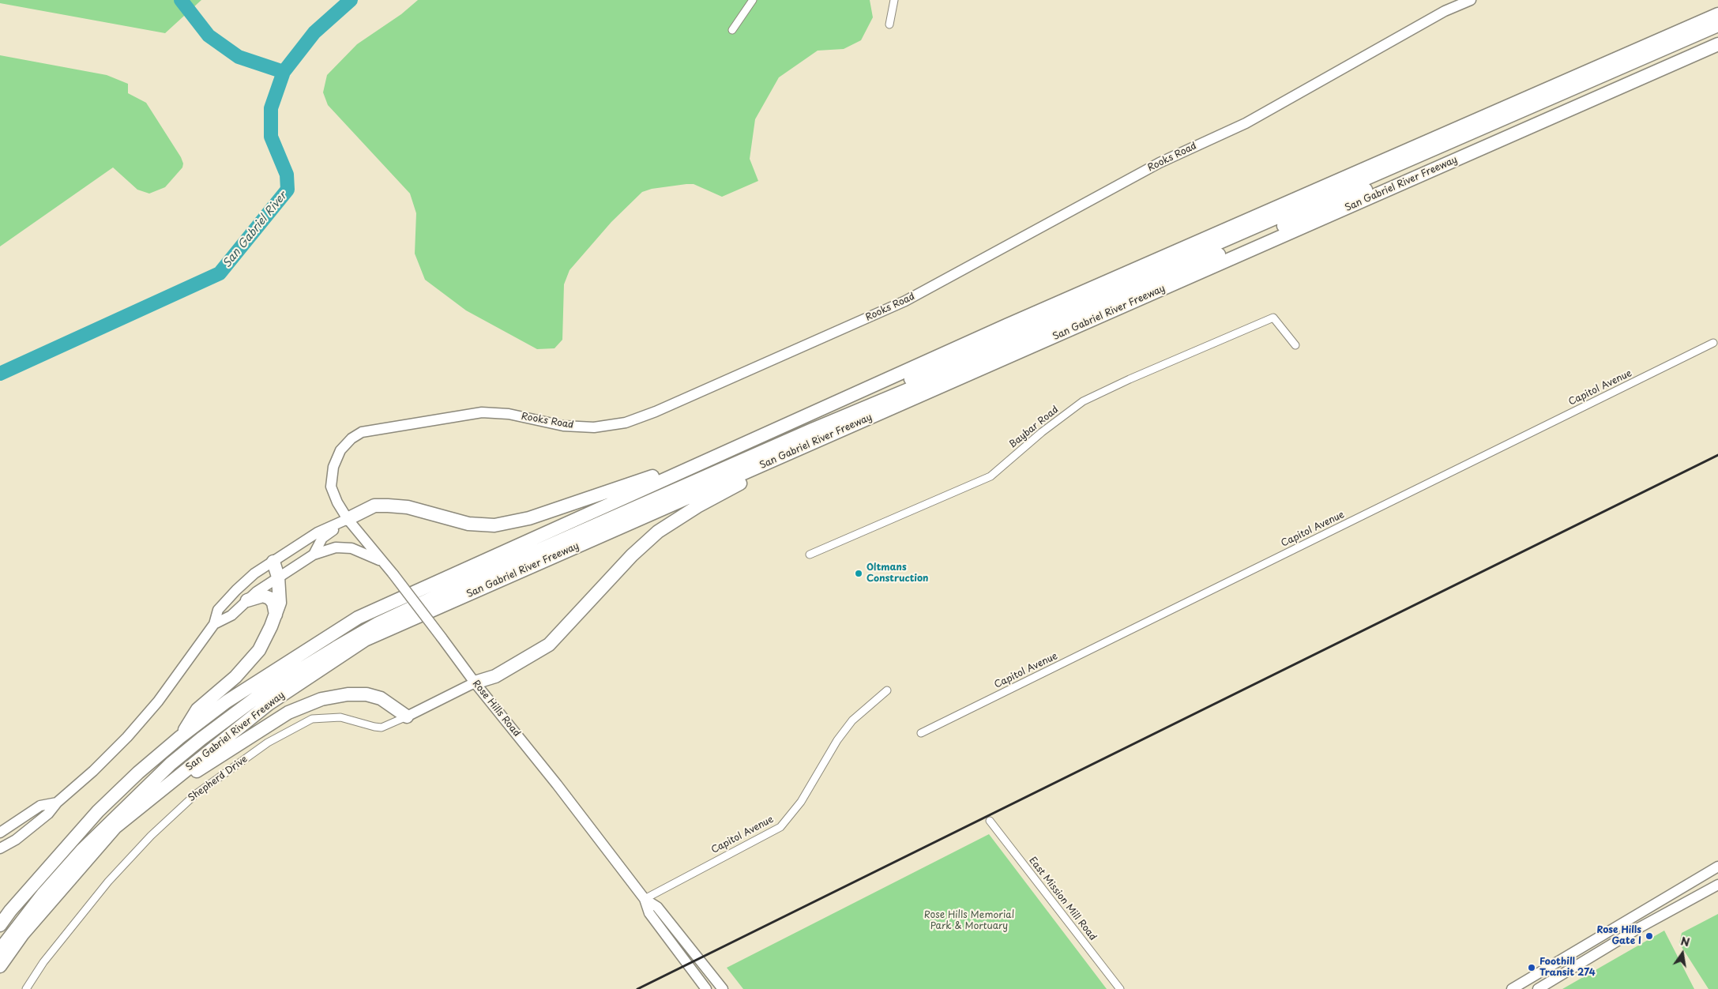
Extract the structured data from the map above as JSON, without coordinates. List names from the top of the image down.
{
  "streets": {
    "highway": ["San Gabriel River Freeway"],
    "main road": ["Rooks Road", "Rose Hills Road", "Shepherd Drive"],
    "street": ["Capitol Avenue", "Baybar Road", "East Mission Mill Road"]
  },
  "crossings": [
    ["Rooks Road", "Rose Hills Road"],
    ["Capitol Avenue", "Rose Hills Road"],
    ["Rose Hills Road", "Shepherd Drive"]
  ],
  "water": ["San Gabriel River"],
  "parks": ["Rose Hills Memorial Park & Mortuary"],
  "places": ["Oltmans Construction", "Rose Hills Gate I", "Foothill Transit 274"],
  "north": "top"
}
